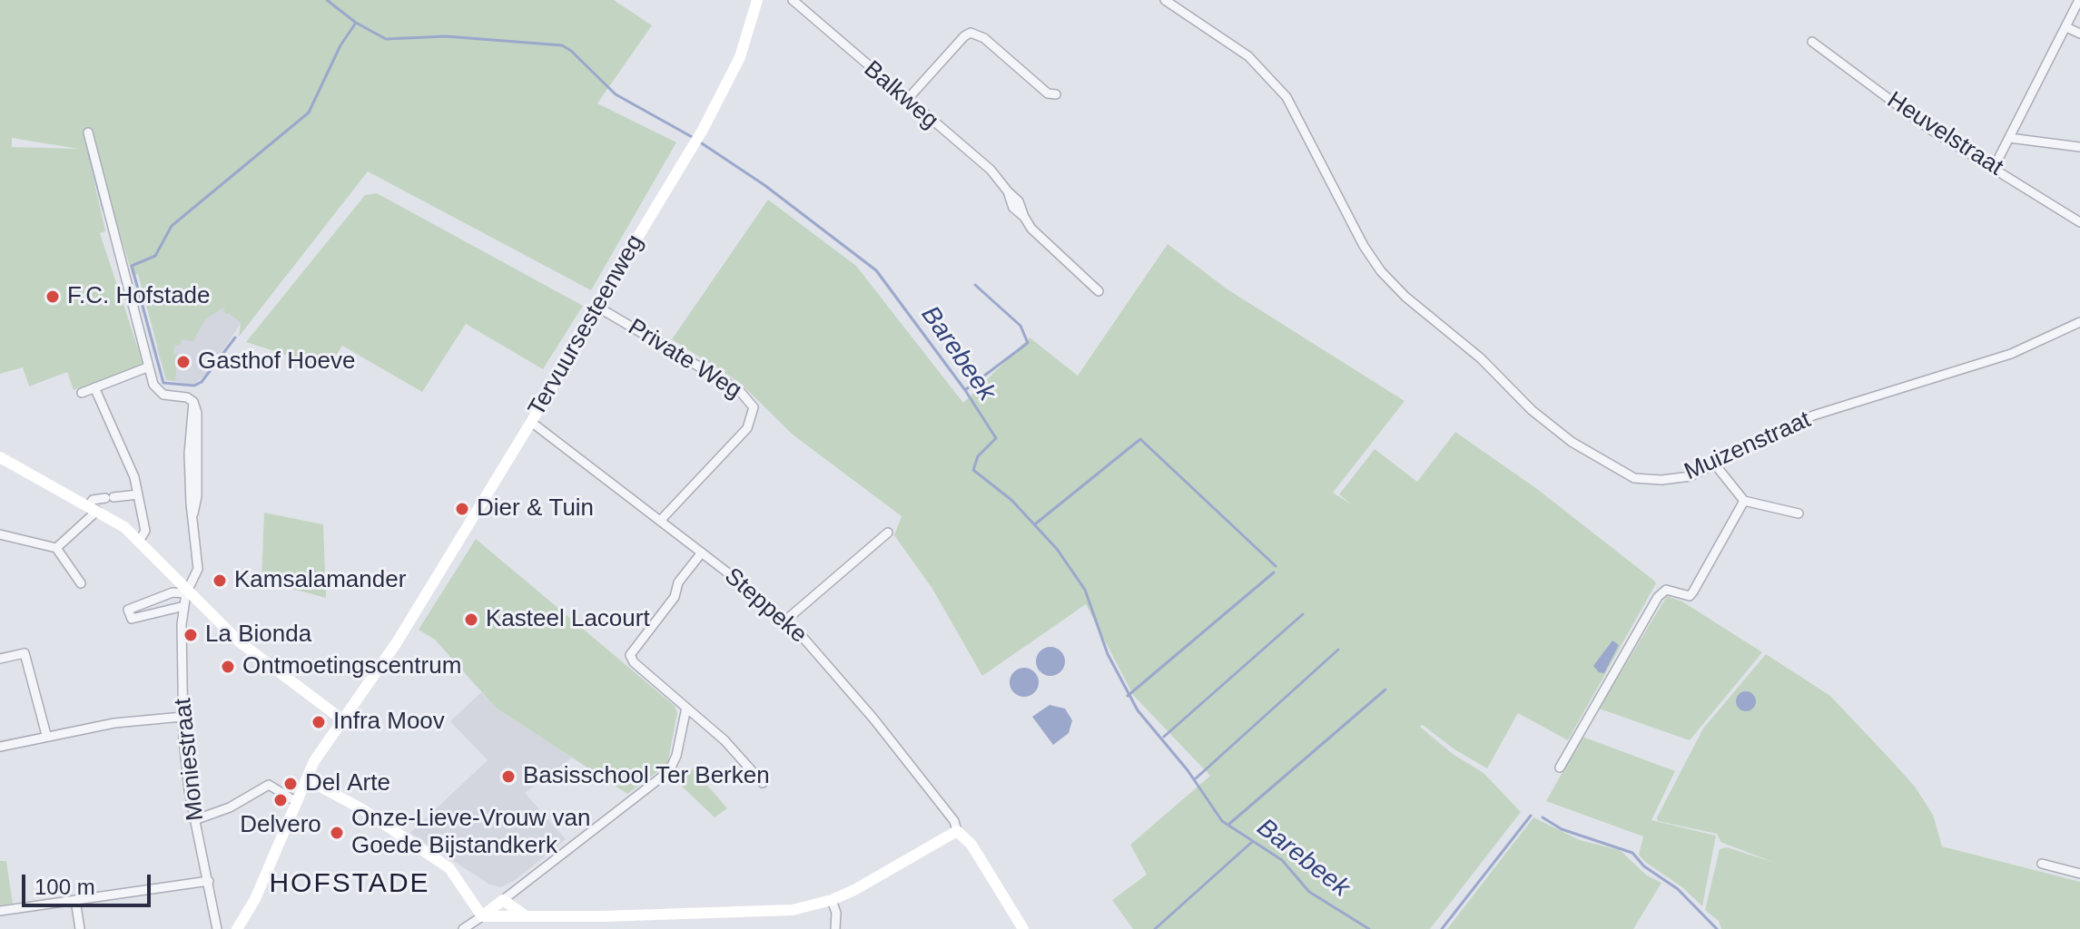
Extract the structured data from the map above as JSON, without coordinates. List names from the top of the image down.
{
  "streets": {
    "street": [
      "Balkweg",
      "Heuvelstraat",
      "Tervuursesteenweg",
      "Private Weg",
      "Muizenstraat",
      "Steppeke",
      "Moniestraat"
    ]
  },
  "crossings": [
    ["Tervuursesteenweg", "Private Weg"],
    ["Tervuursesteenweg", "Steppeke"],
    ["Private Weg", "Steppeke"]
  ],
  "districts": ["HOFSTADE"],
  "water": ["Barebeek"],
  "places": [
    "F.C. Hofstade",
    "Gasthof Hoeve",
    "Dier & Tuin",
    "Kamsalamander",
    "Kasteel Lacourt",
    "La Bionda",
    "Ontmoetingscentrum",
    "Infra Moov",
    "Basisschool Ter Berken",
    "Del Arte",
    "Delvero",
    "Onze-Lieve-Vrouw van Goede Bijstandkerk"
  ],
  "scale_bar": "100 m"
}
